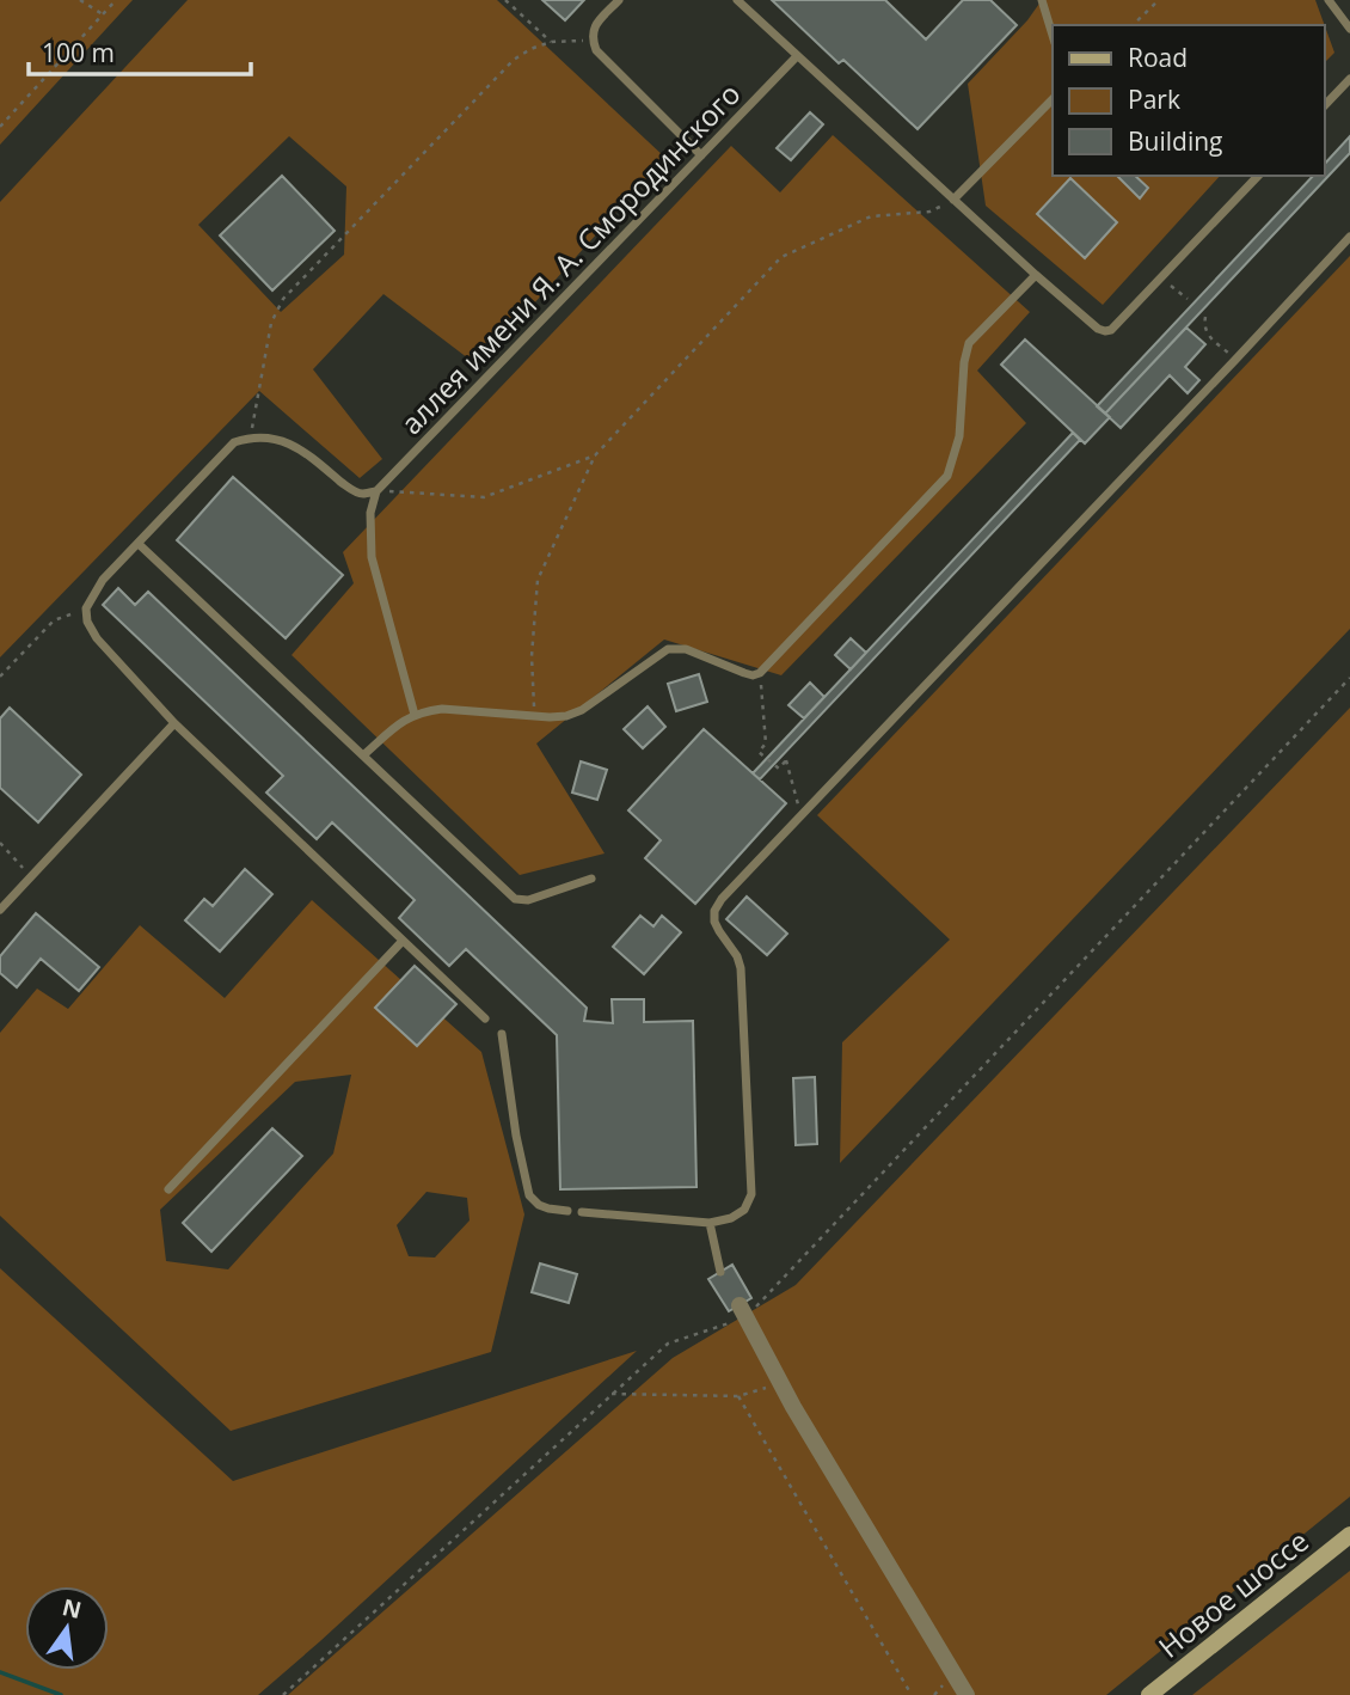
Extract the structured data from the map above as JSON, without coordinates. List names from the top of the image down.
{
  "streets": {
    "main road": ["Новое шоссе"],
    "lane": ["аллея имени Я. А. Смородинского"]
  },
  "legend": ["Road", "Park", "Building"],
  "scale_bar": "100 m",
  "north": "top"
}
